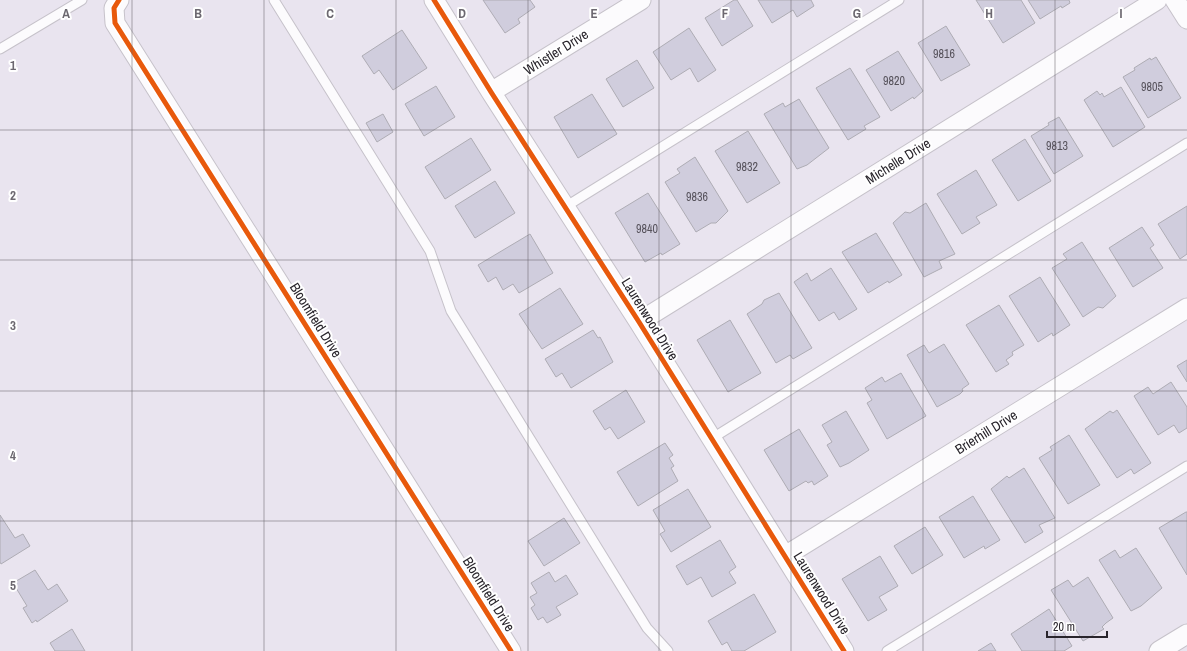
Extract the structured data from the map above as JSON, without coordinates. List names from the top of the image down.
{
  "streets": {
    "street": [
      "Whistler Drive",
      "Michelle Drive",
      "Laurenwood Drive",
      "Bloomfield Drive",
      "Brierhill Drive"
    ]
  },
  "crossings": [
    ["Whistler Drive", "Laurenwood Drive"],
    ["Michelle Drive", "Laurenwood Drive"],
    ["Laurenwood Drive", "Brierhill Drive"]
  ],
  "house_numbers": [
    "9816",
    "9820",
    "9805",
    "9813",
    "9832",
    "9836",
    "9840"
  ],
  "scale_bar": "20 m",
  "grid": {
    "columns": [
      "A",
      "B",
      "C",
      "D",
      "E",
      "F",
      "G",
      "H",
      "I"
    ],
    "rows": [
      "1",
      "2",
      "3",
      "4",
      "5"
    ]
  }
}
